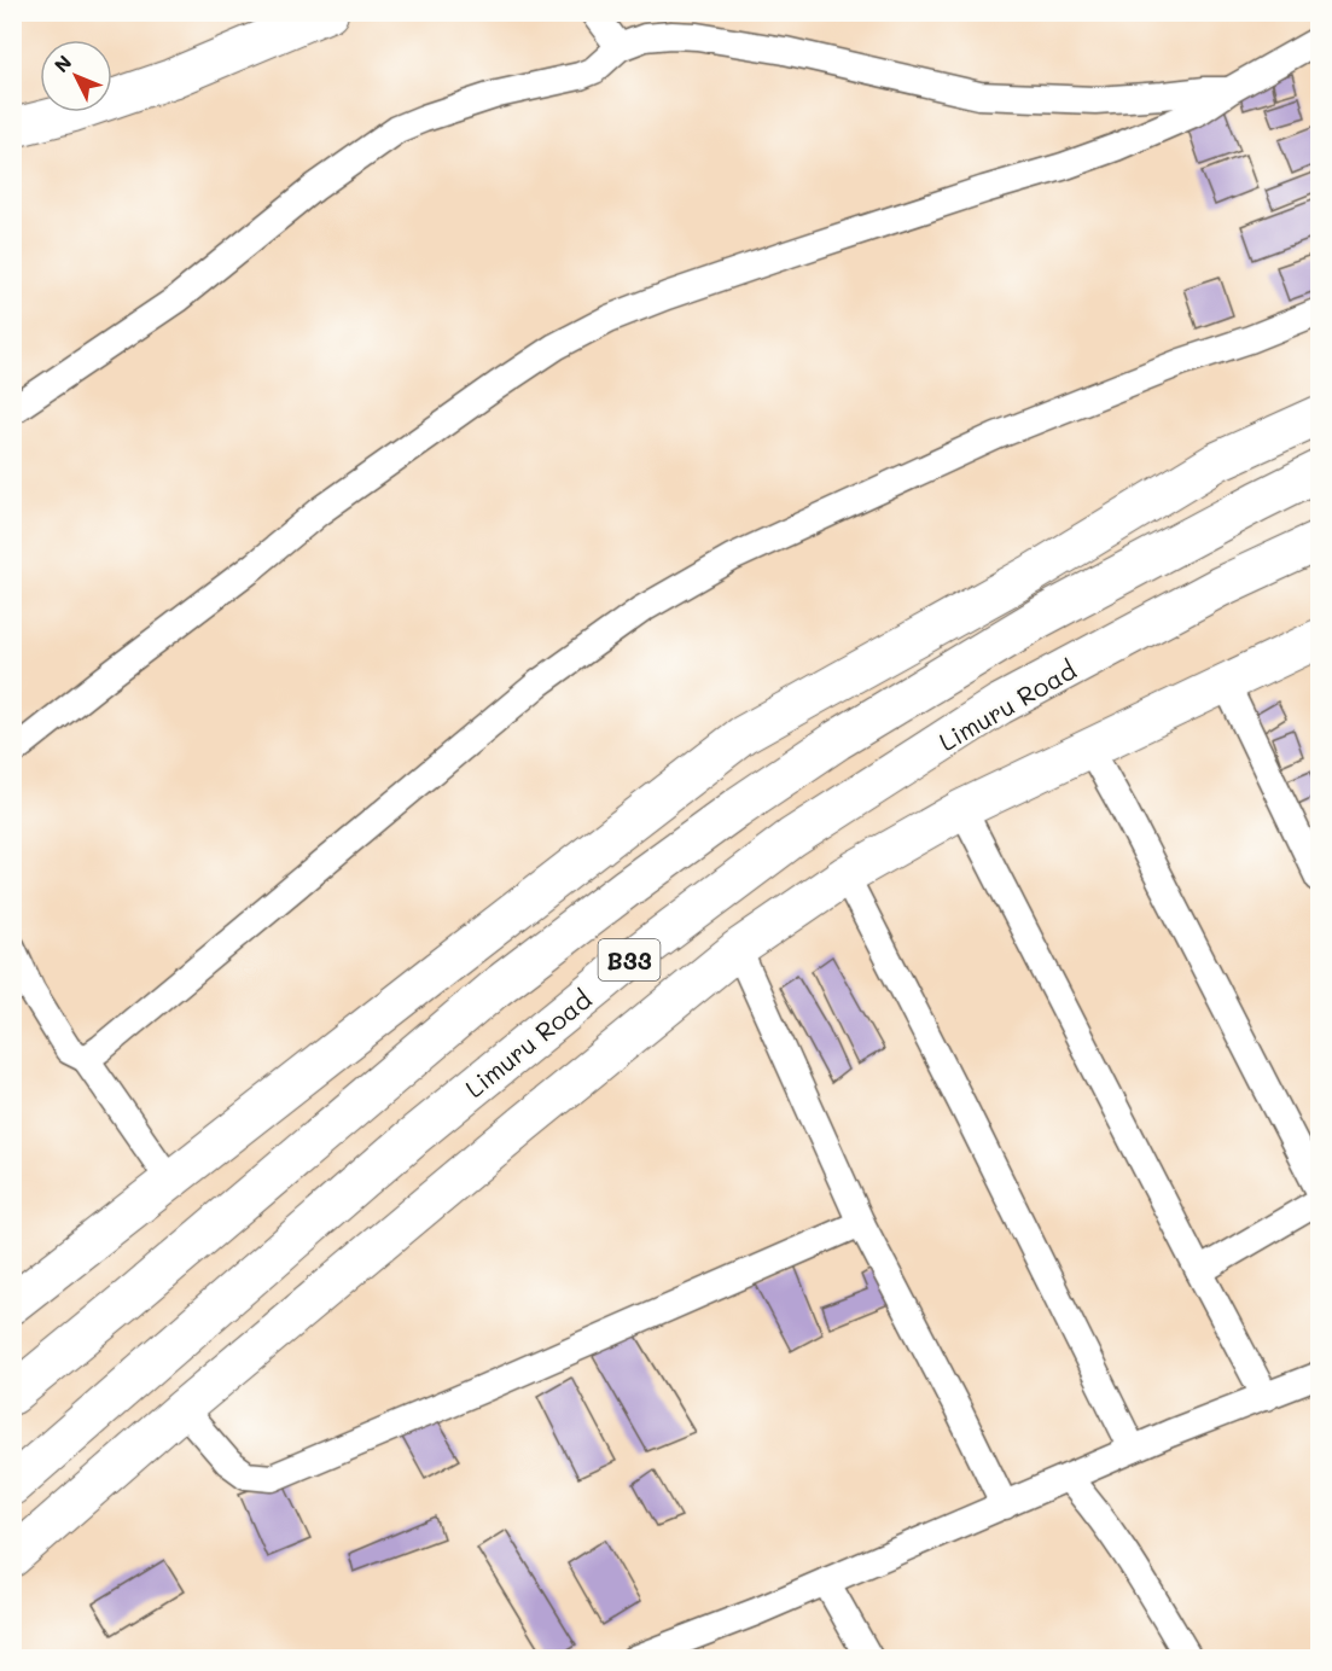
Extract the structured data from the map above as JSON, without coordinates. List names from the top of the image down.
{
  "streets": {
    "highway": ["Limuru Road", "B33"]
  },
  "north": "top left"
}
